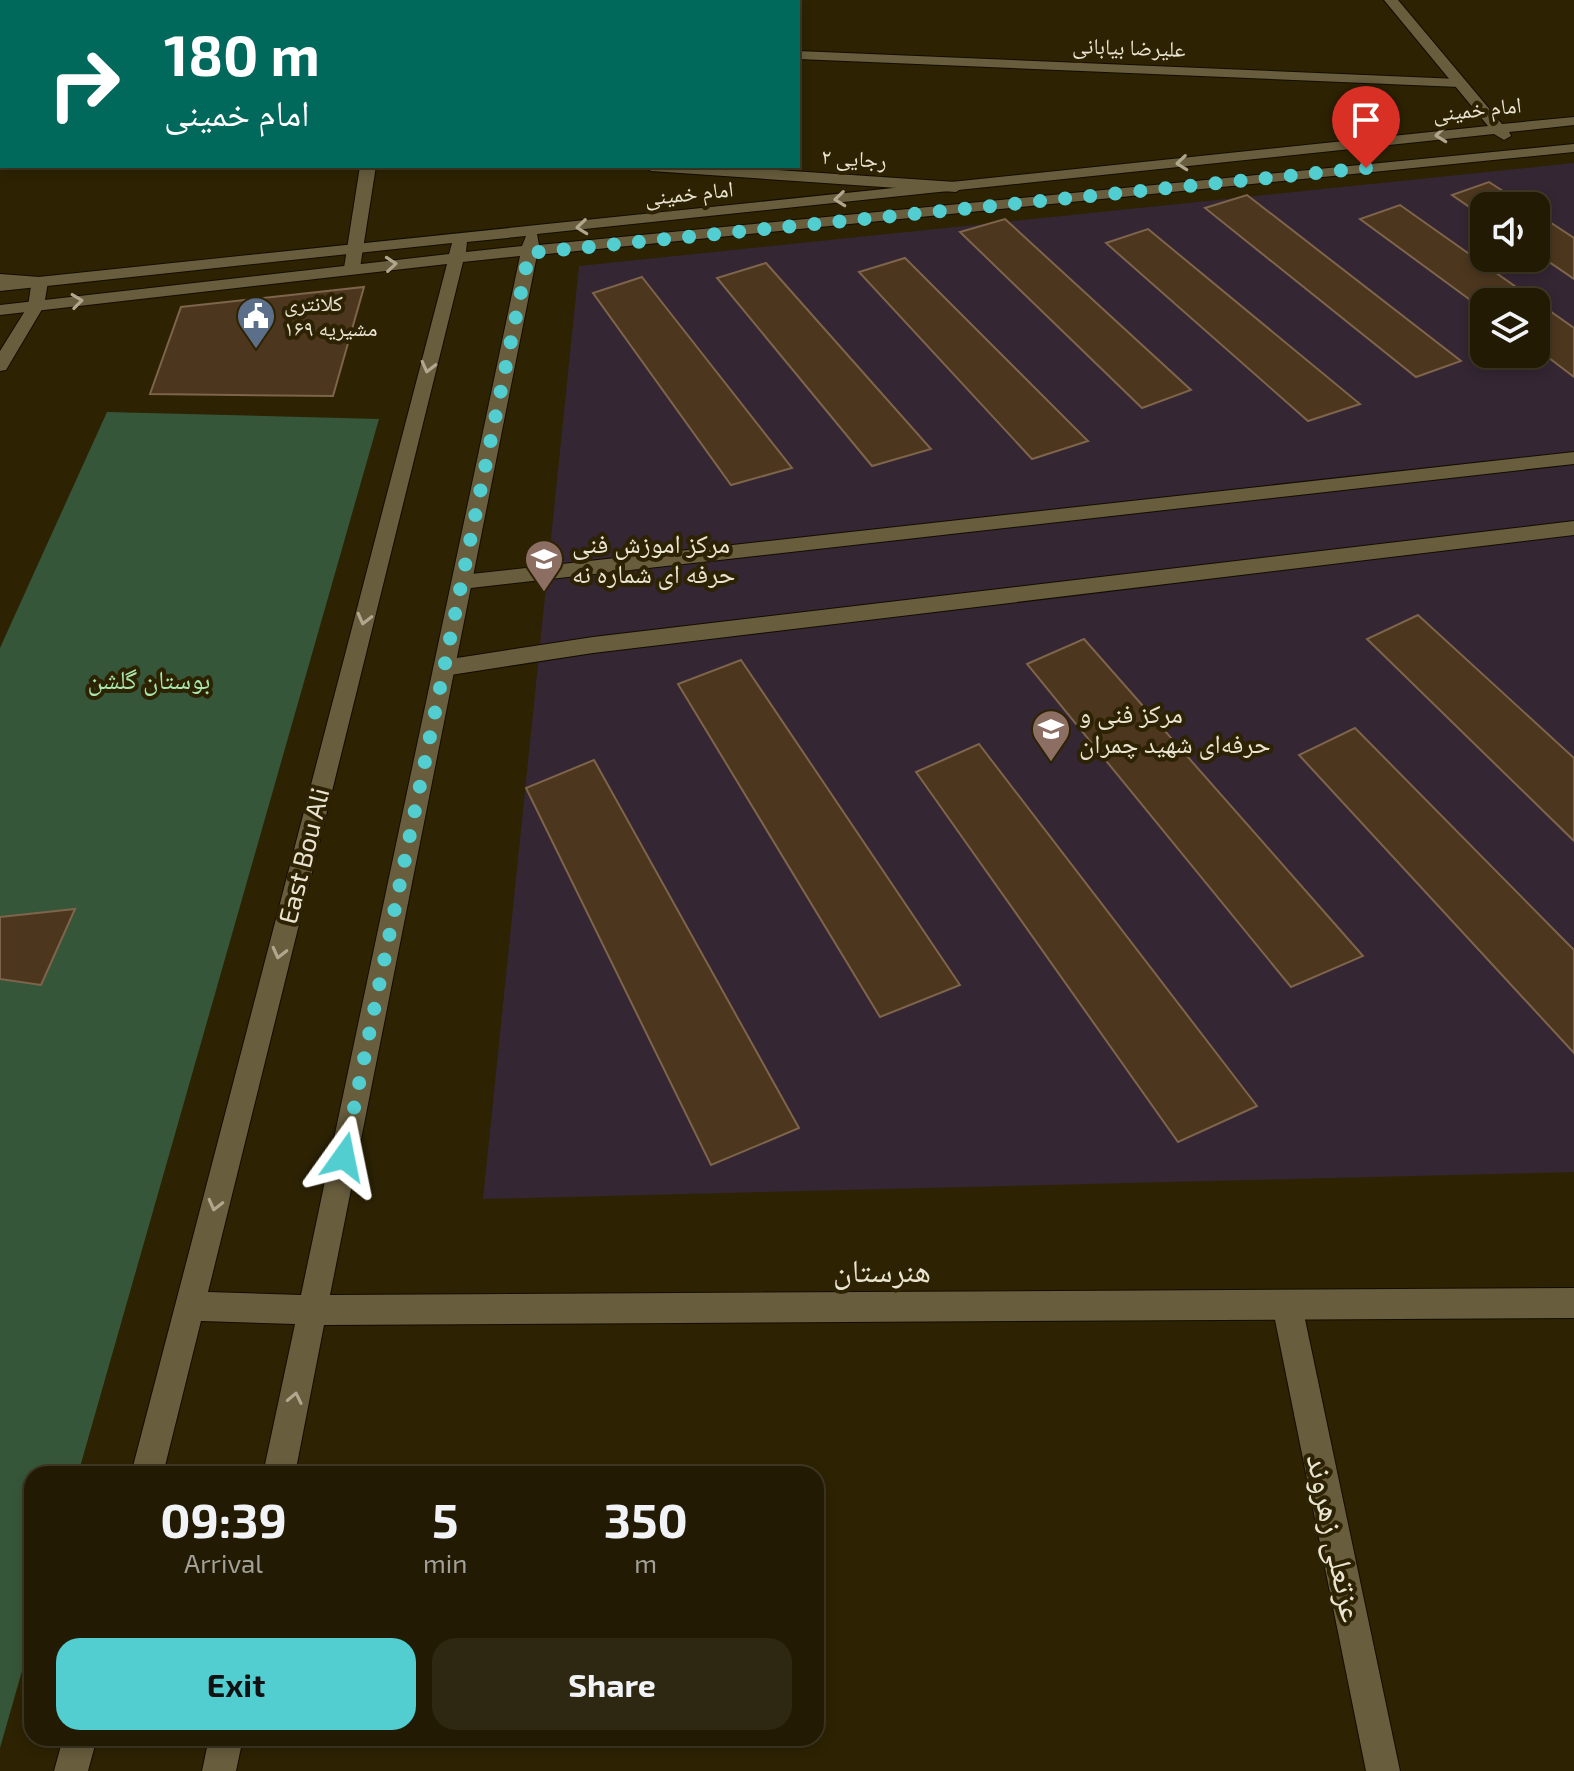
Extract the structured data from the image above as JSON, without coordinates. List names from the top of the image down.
{
  "streets": {
    "main road": [
      "علیرضا بیابانی",
      "امام خمینی",
      "رجایی ۲",
      "East Bou Ali",
      "هنرستان",
      "عزتعلی زهروند"
    ]
  },
  "crossings": [
    ["امام خمینی", "رجایی ۲"],
    ["امام خمینی", "East Bou Ali"],
    ["East Bou Ali", "هنرستان"],
    ["هنرستان", "عزتعلی زهروند"]
  ],
  "parks": ["بوستان گلشن"],
  "places": {
    "public building": ["کلانتری ۱۶۹ مشیریه"],
    "school or university": ["مرکز اموزش فنی حرفه ای شماره نه", "مرکز فنی و حرفه‌ای شهید چمران"]
  },
  "page": {
    "turn": ["180 m", "امام خمینی"],
    "eta": [
      "09:39",
      "Arrival",
      "5",
      "min",
      "350",
      "m"
    ],
    "buttons": ["Exit", "Share"]
  }
}
